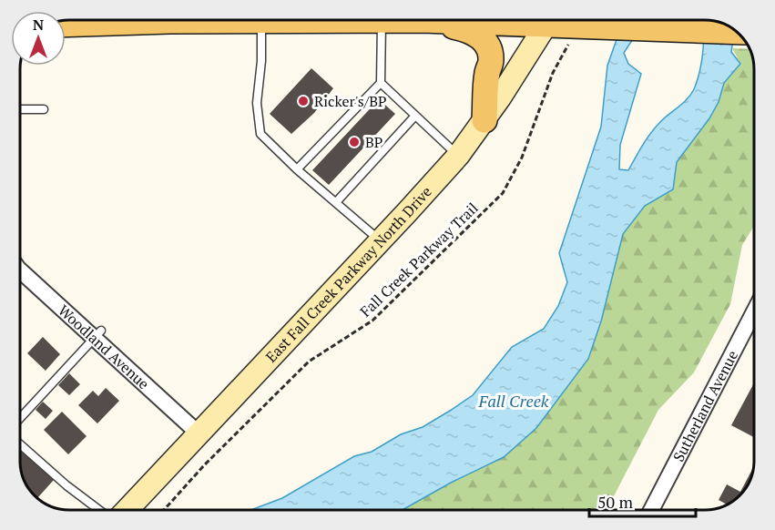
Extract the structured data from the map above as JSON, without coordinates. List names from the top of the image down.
{
  "streets": {
    "main road": ["East Fall Creek Parkway North Drive"],
    "street": ["Woodland Avenue", "Sutherland Avenue"],
    "path": ["Fall Creek Parkway Trail"]
  },
  "crossings": [
    ["East Fall Creek Parkway North Drive", "Woodland Avenue"]
  ],
  "water": ["Fall Creek"],
  "places": ["Ricker's/BP", "BP"],
  "scale_bar": "50 m",
  "north": "top"
}
